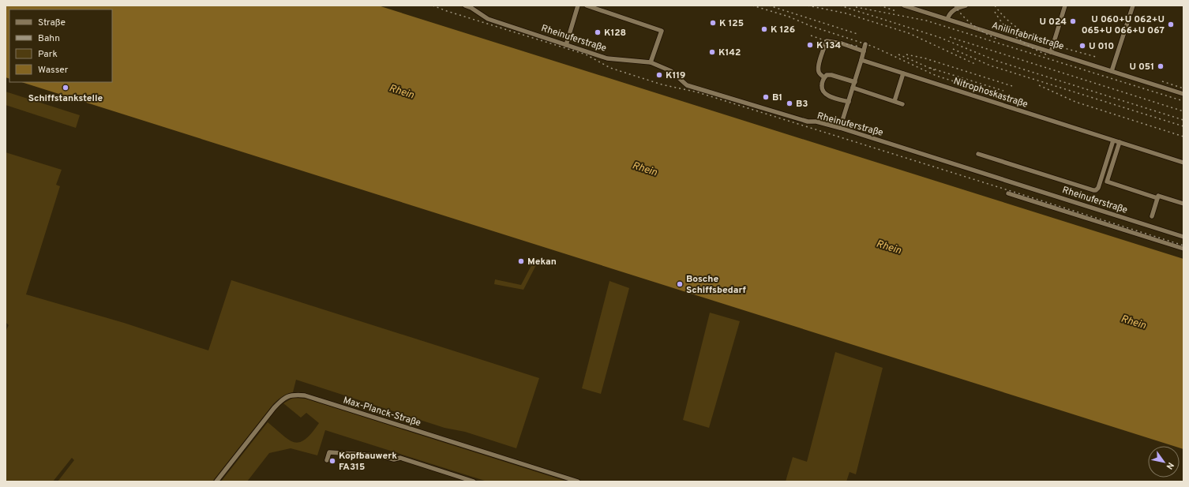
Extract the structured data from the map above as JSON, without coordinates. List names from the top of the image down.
{
  "streets": {
    "street": [
      "Anilinfabrikstraße",
      "Rheinuferstraße",
      "Nitrophoskastraße",
      "Max-Planck-Straße"
    ]
  },
  "water": ["Rhein"],
  "places": [
    "U 024",
    "K 125",
    "U 060+U 062+U 065+U 066+U 067",
    "K 126",
    "K128",
    "K 134",
    "U 010",
    "K142",
    "U 051",
    "K119",
    "Schiffstankstelle",
    "B1",
    "B3",
    "Mekan",
    "Bosche Schiffsbedarf",
    "Kopfbauwerk FA315"
  ],
  "legend": [
    "Straße",
    "Bahn",
    "Park",
    "Wasser"
  ],
  "north": "bottom right"
}
